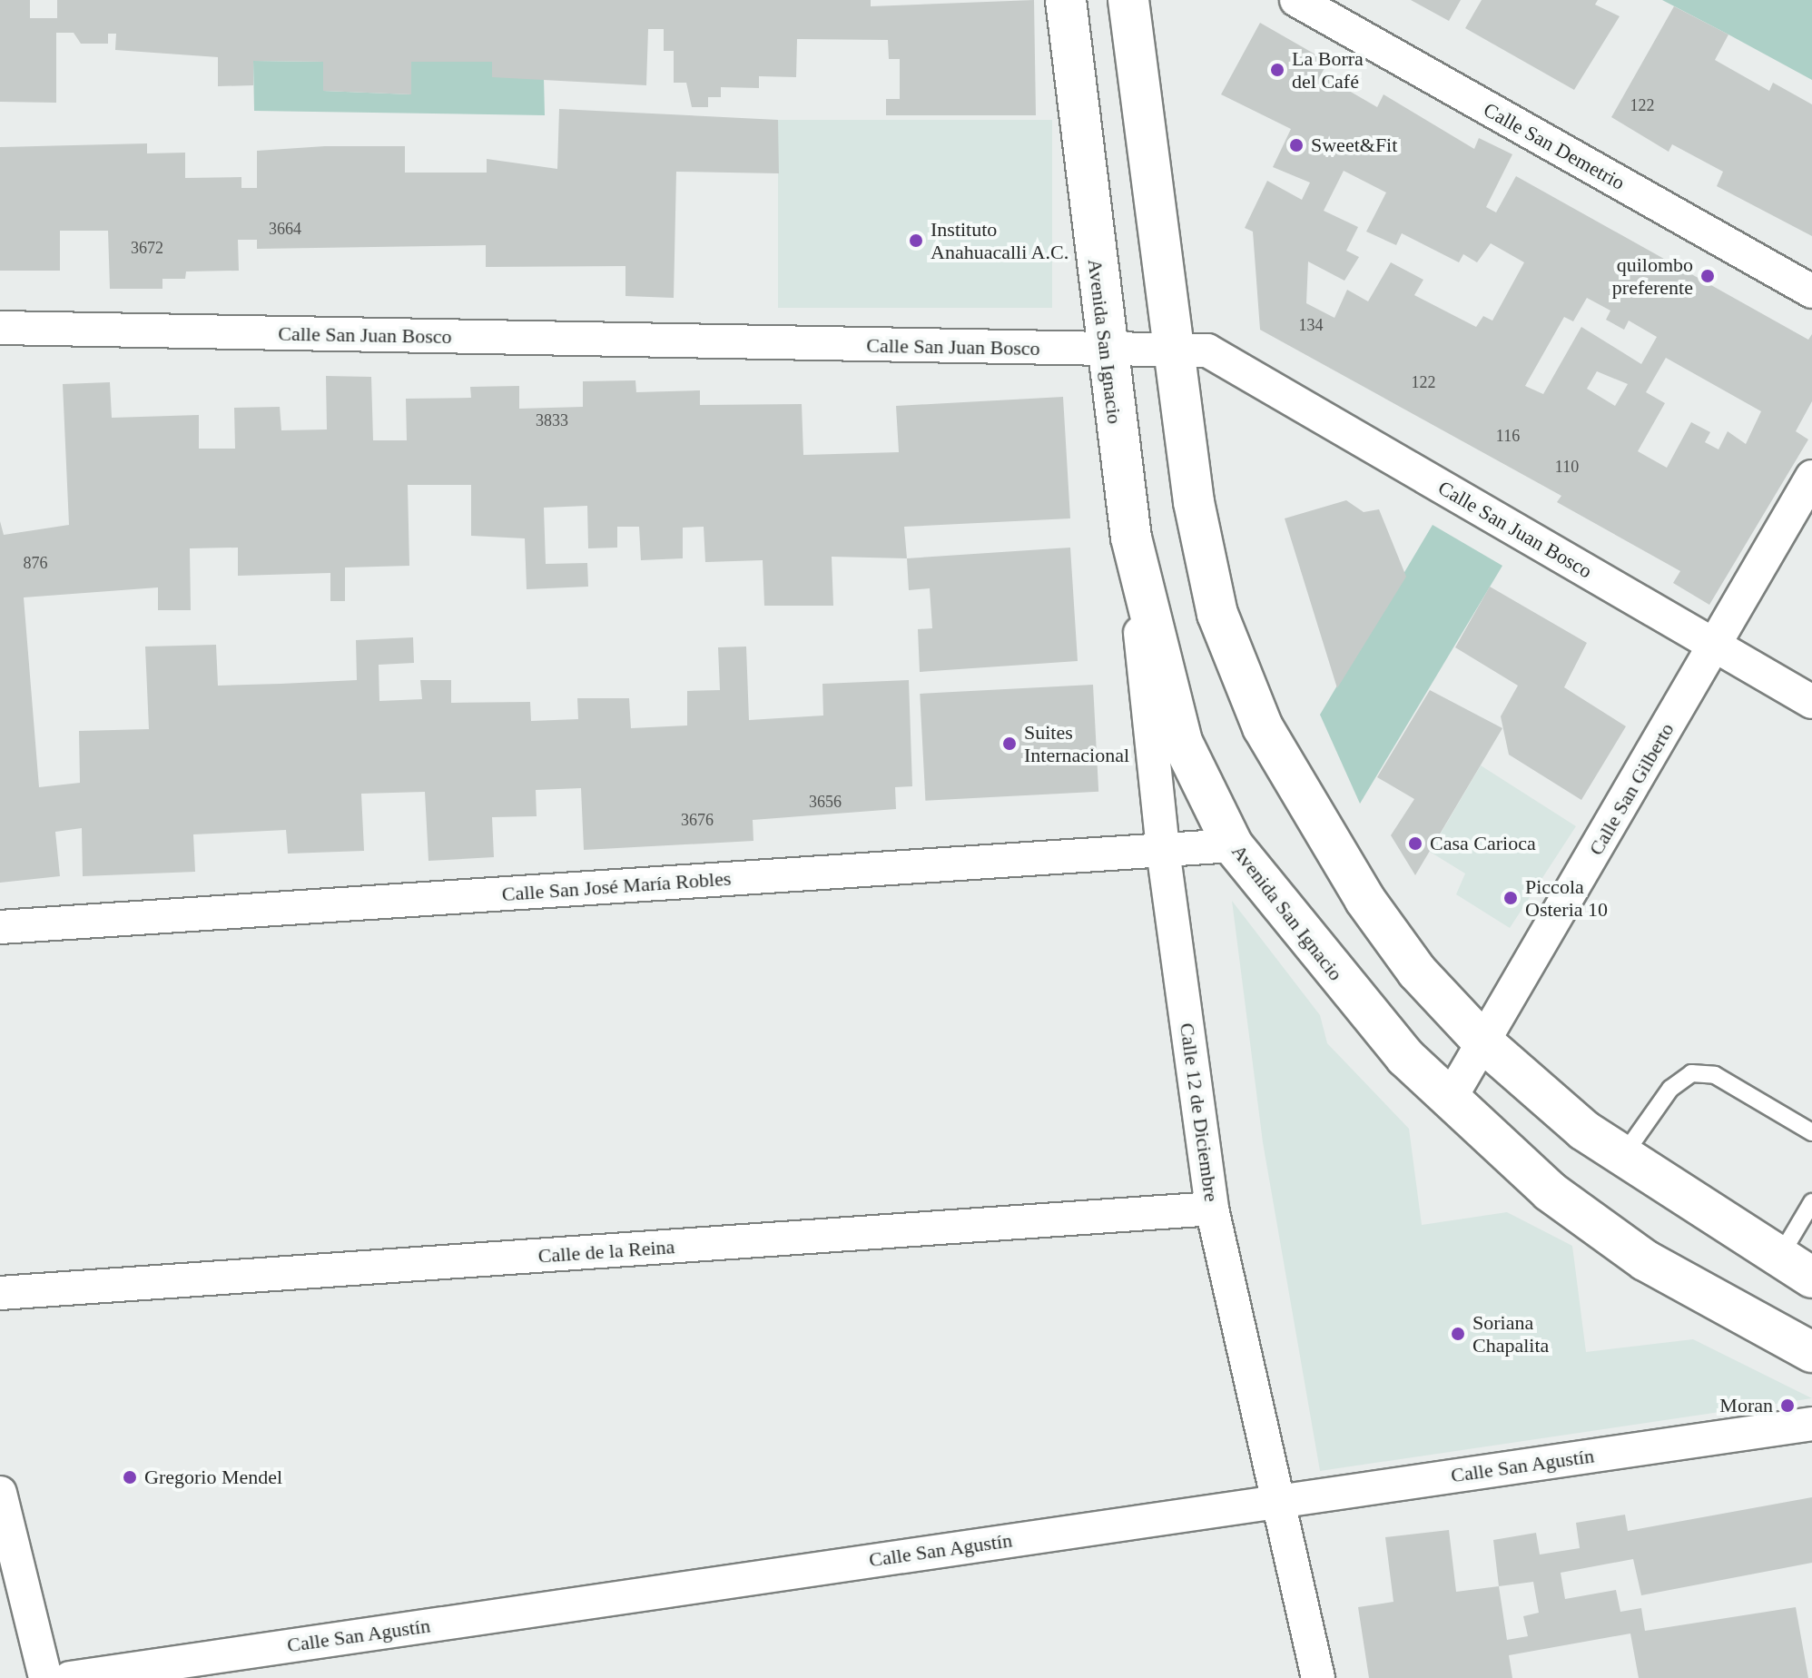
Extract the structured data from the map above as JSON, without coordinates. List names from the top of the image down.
{
  "streets": {
    "street": [
      "Calle San Demetrio",
      "Calle San Juan Bosco",
      "Avenida San Ignacio",
      "Calle San Gilberto",
      "Calle San José María Robles",
      "Calle 12 de Diciembre",
      "Calle de la Reina",
      "Calle San Agustín"
    ]
  },
  "crossings": [
    ["Calle San Juan Bosco", "Avenida San Ignacio"],
    ["Calle San Juan Bosco", "Calle San Gilberto"],
    ["Avenida San Ignacio", "Calle San Gilberto"],
    ["Avenida San Ignacio", "Calle San José María Robles"],
    ["Avenida San Ignacio", "Calle 12 de Diciembre"],
    ["Calle San José María Robles", "Calle 12 de Diciembre"],
    ["Calle 12 de Diciembre", "Calle de la Reina"],
    ["Calle 12 de Diciembre", "Calle San Agustín"]
  ],
  "places": [
    "La Borra del Café",
    "Sweet&Fit",
    "Instituto Anahuacalli A.C.",
    "quilombo preferente",
    "Suites Internacional",
    "Casa Carioca",
    "Piccola Osteria 10",
    "Soriana Chapalita",
    "Moran",
    "Gregorio Mendel"
  ],
  "house_numbers": [
    "122",
    "3664",
    "3672",
    "134",
    "122",
    "3833",
    "116",
    "110",
    "876",
    "3656",
    "3676"
  ]
}
